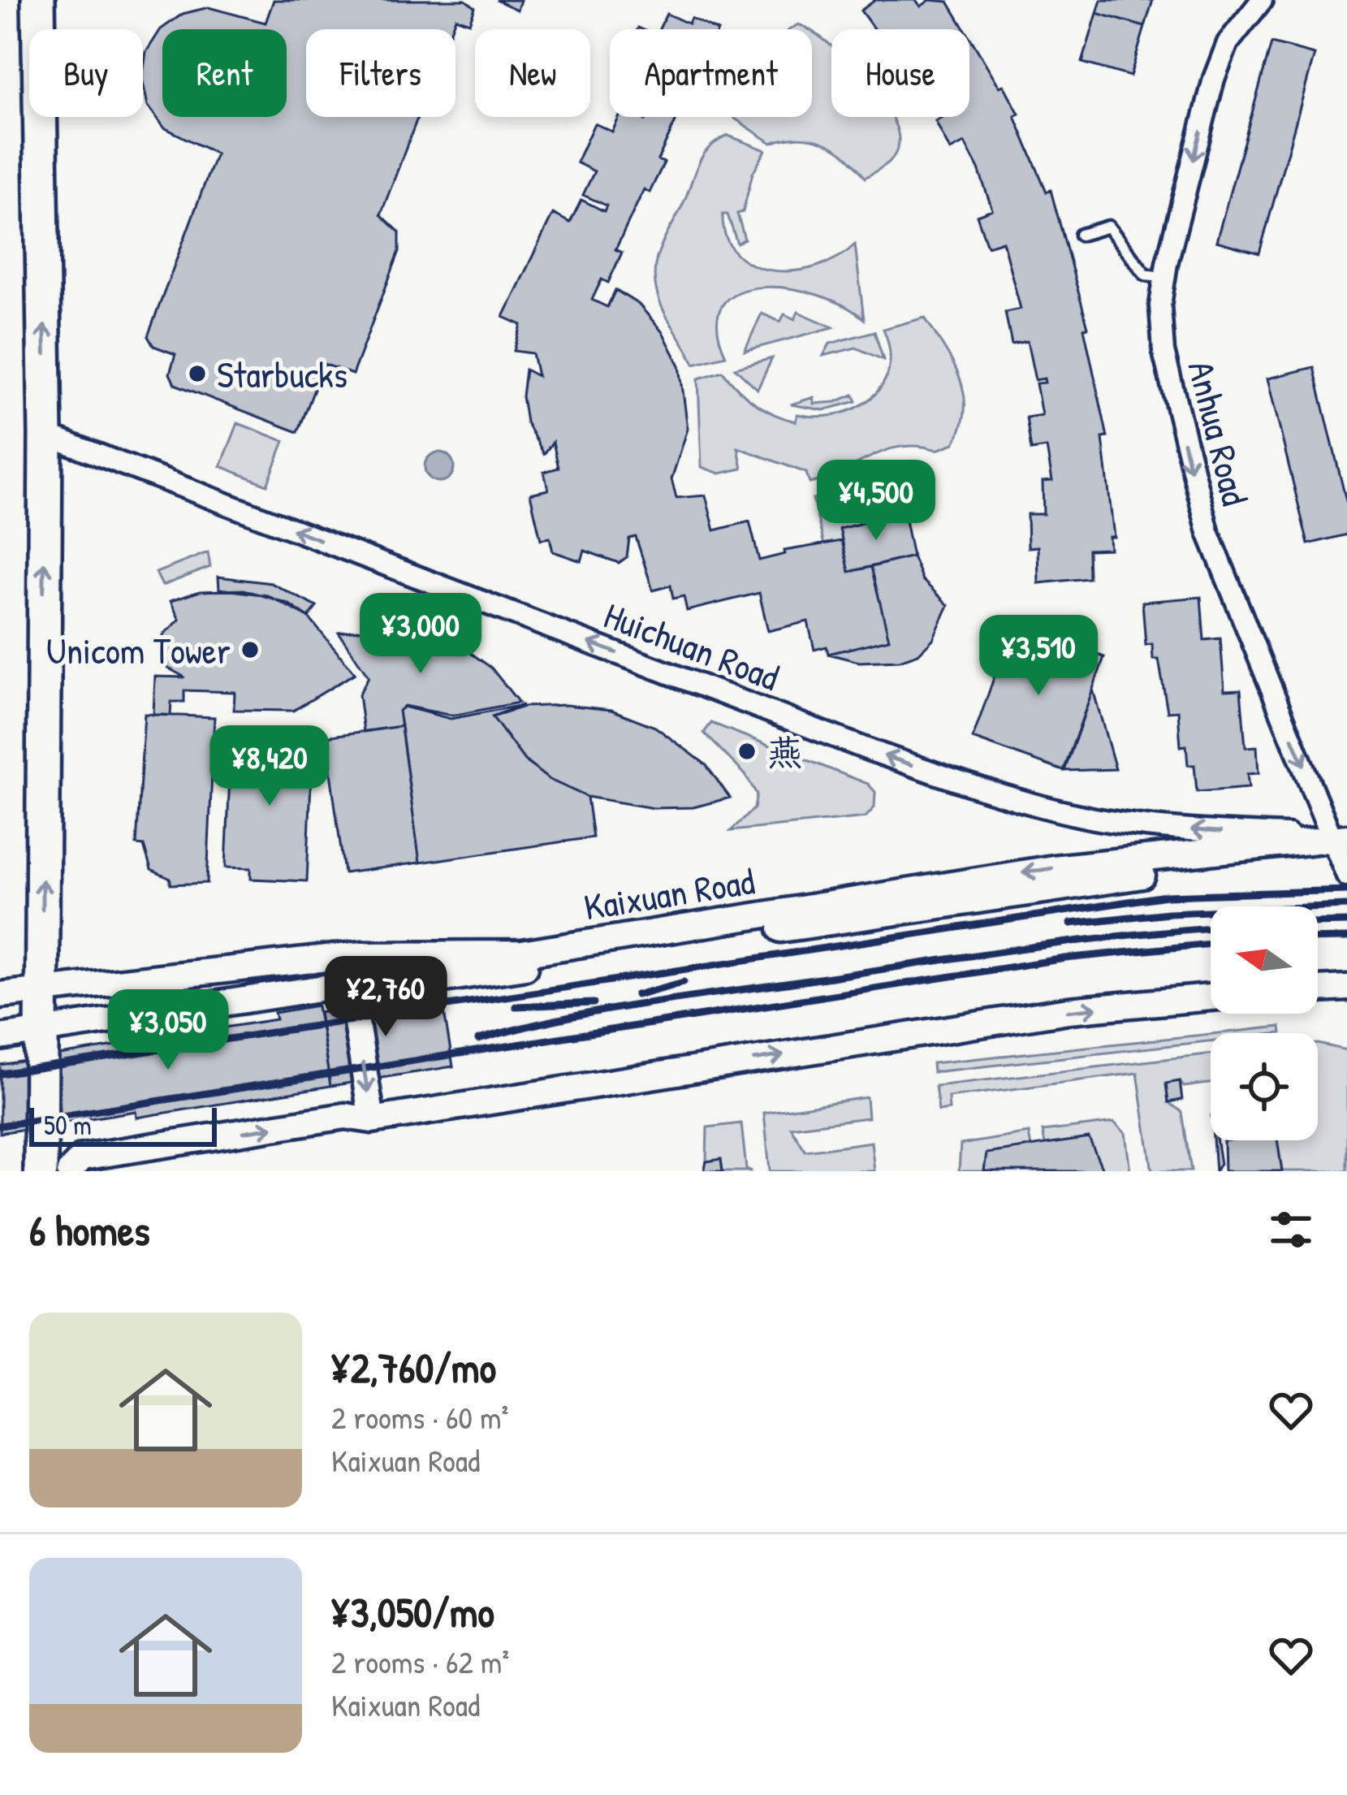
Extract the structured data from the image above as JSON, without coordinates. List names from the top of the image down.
{
  "streets": {
    "street": ["Anhua Road", "Huichuan Road", "Kaixuan Road"]
  },
  "crossings": [
    ["Anhua Road", "Huichuan Road"],
    ["Anhua Road", "Kaixuan Road"],
    ["Huichuan Road", "Kaixuan Road"]
  ],
  "one_way": ["Anhua Road", "Huichuan Road"],
  "places": ["Starbucks", "Unicom Tower", "燕"],
  "scale_bar": "50 m",
  "north": "left",
  "page": {
    "chip": [
      "Buy",
      "Rent",
      "Filters",
      "New",
      "Apartment",
      "House"
    ],
    "price": [
      "¥4,500",
      "¥3,000",
      "¥3,510",
      "¥8,420",
      "¥2,760",
      "¥3,050"
    ],
    "scale": "50 m",
    "heading": "6 homes",
    "list": [
      {
        "name": "¥2,760/mo",
        "note": "2 rooms · 60 m² · Kaixuan Road"
      },
      {
        "name": "¥3,050/mo",
        "note": "2 rooms · 62 m² · Kaixuan Road"
      }
    ]
  }
}
